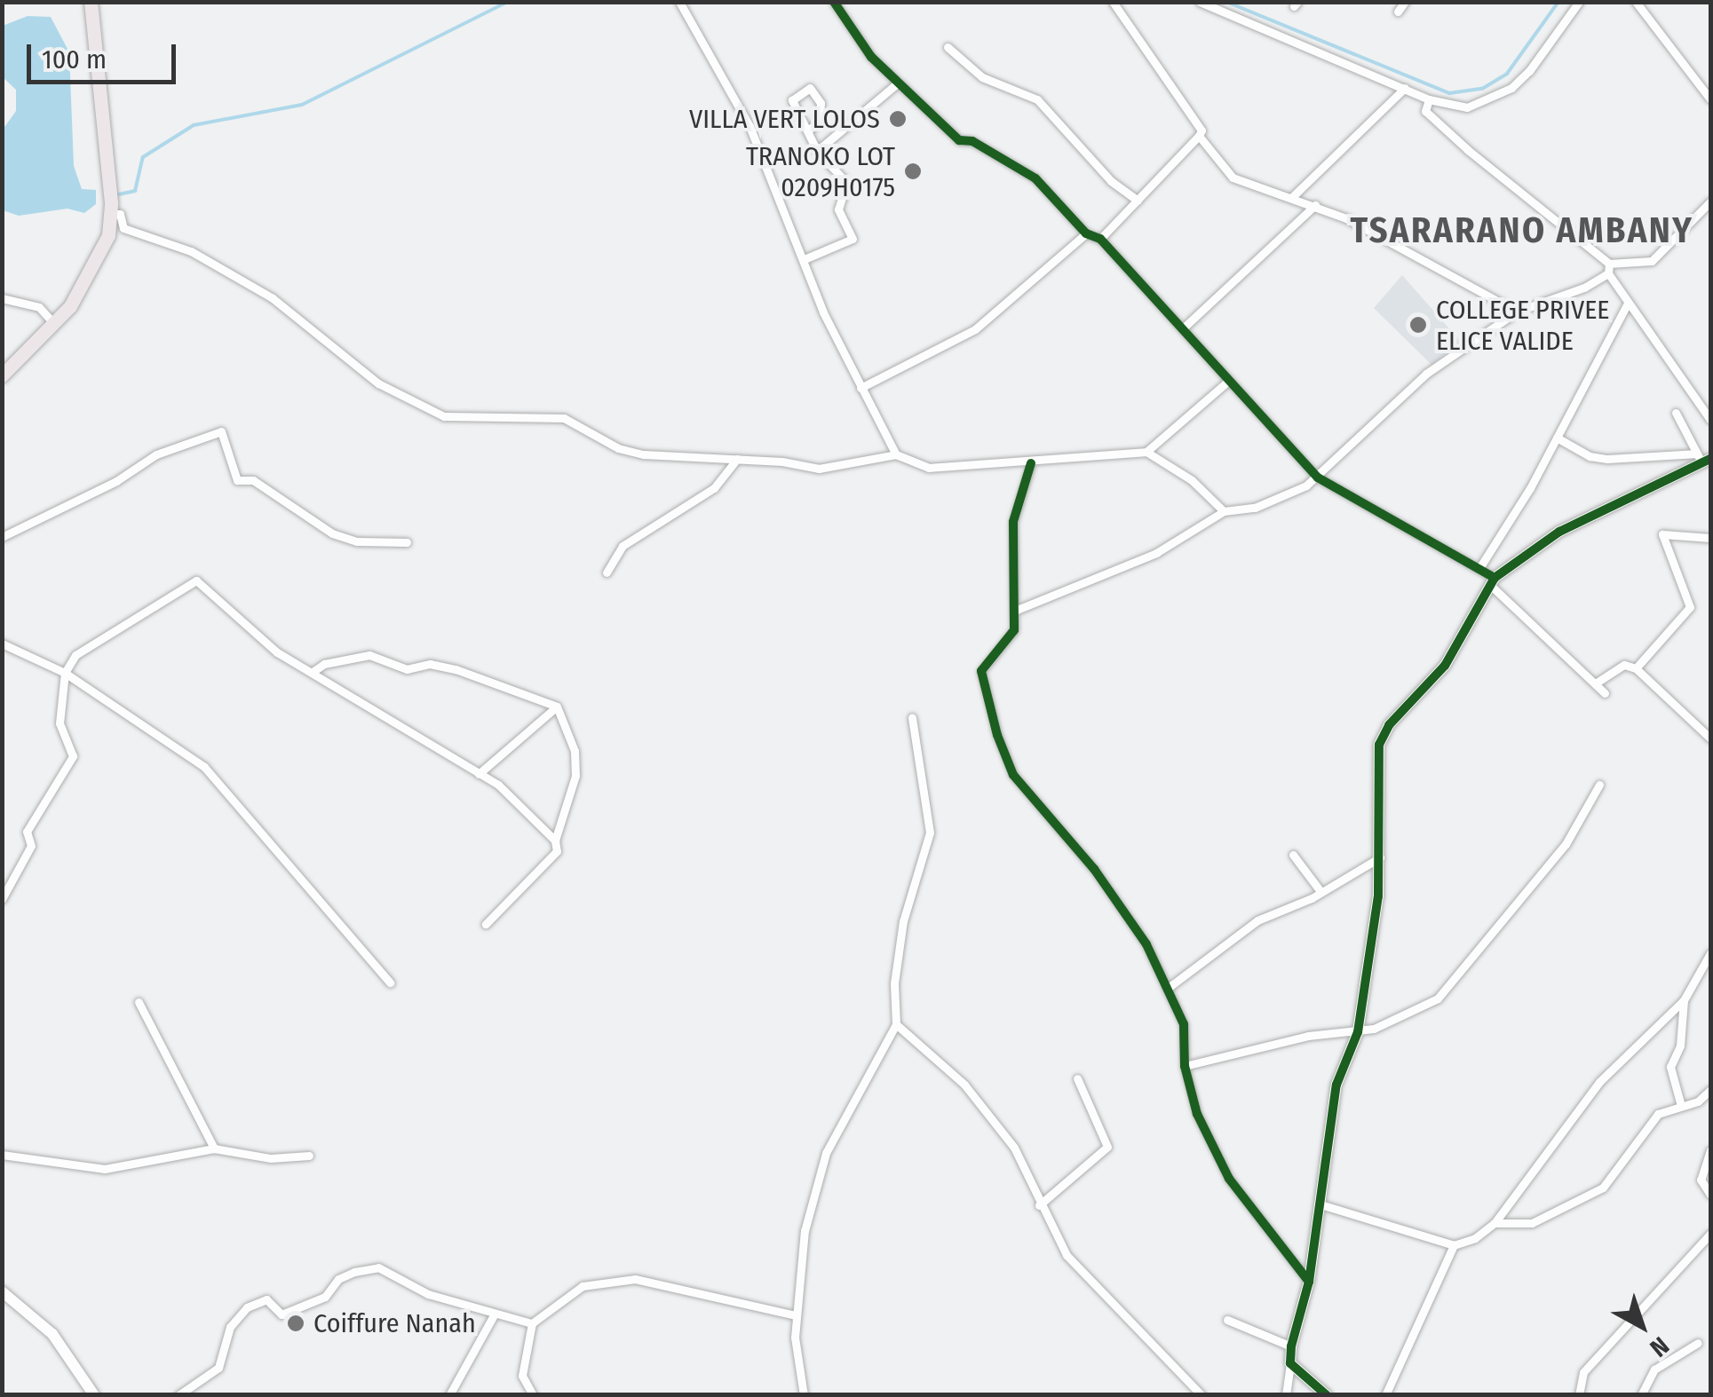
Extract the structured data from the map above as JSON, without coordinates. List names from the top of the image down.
{
  "districts": ["TSARARANO AMBANY"],
  "places": [
    "VILLA VERT LOLOS",
    "TRANOKO LOT 0209H0175",
    "COLLEGE PRIVEE ELICE VALIDE",
    "Coiffure Nanah"
  ],
  "scale_bar": "100 m",
  "north": "bottom right"
}
